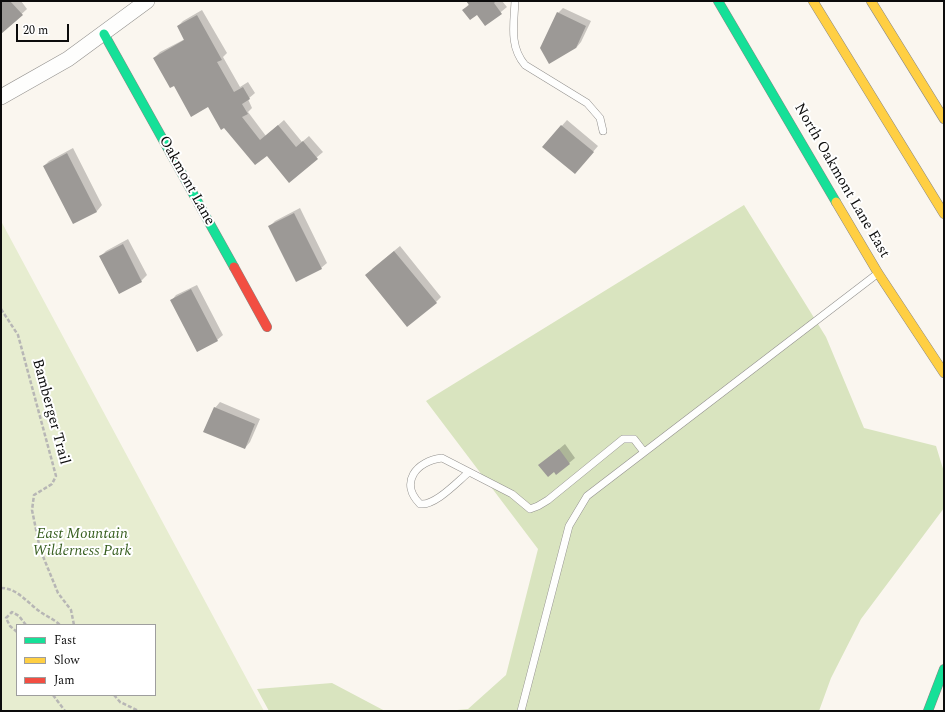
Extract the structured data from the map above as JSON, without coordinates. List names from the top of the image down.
{
  "streets": {
    "main road": ["Oakmont Lane", "North Oakmont Lane East"],
    "path": ["Bamberger Trail"]
  },
  "parks": ["East Mountain Wilderness Park"],
  "legend": ["Fast", "Slow", "Jam"],
  "scale_bar": "20 m"
}
